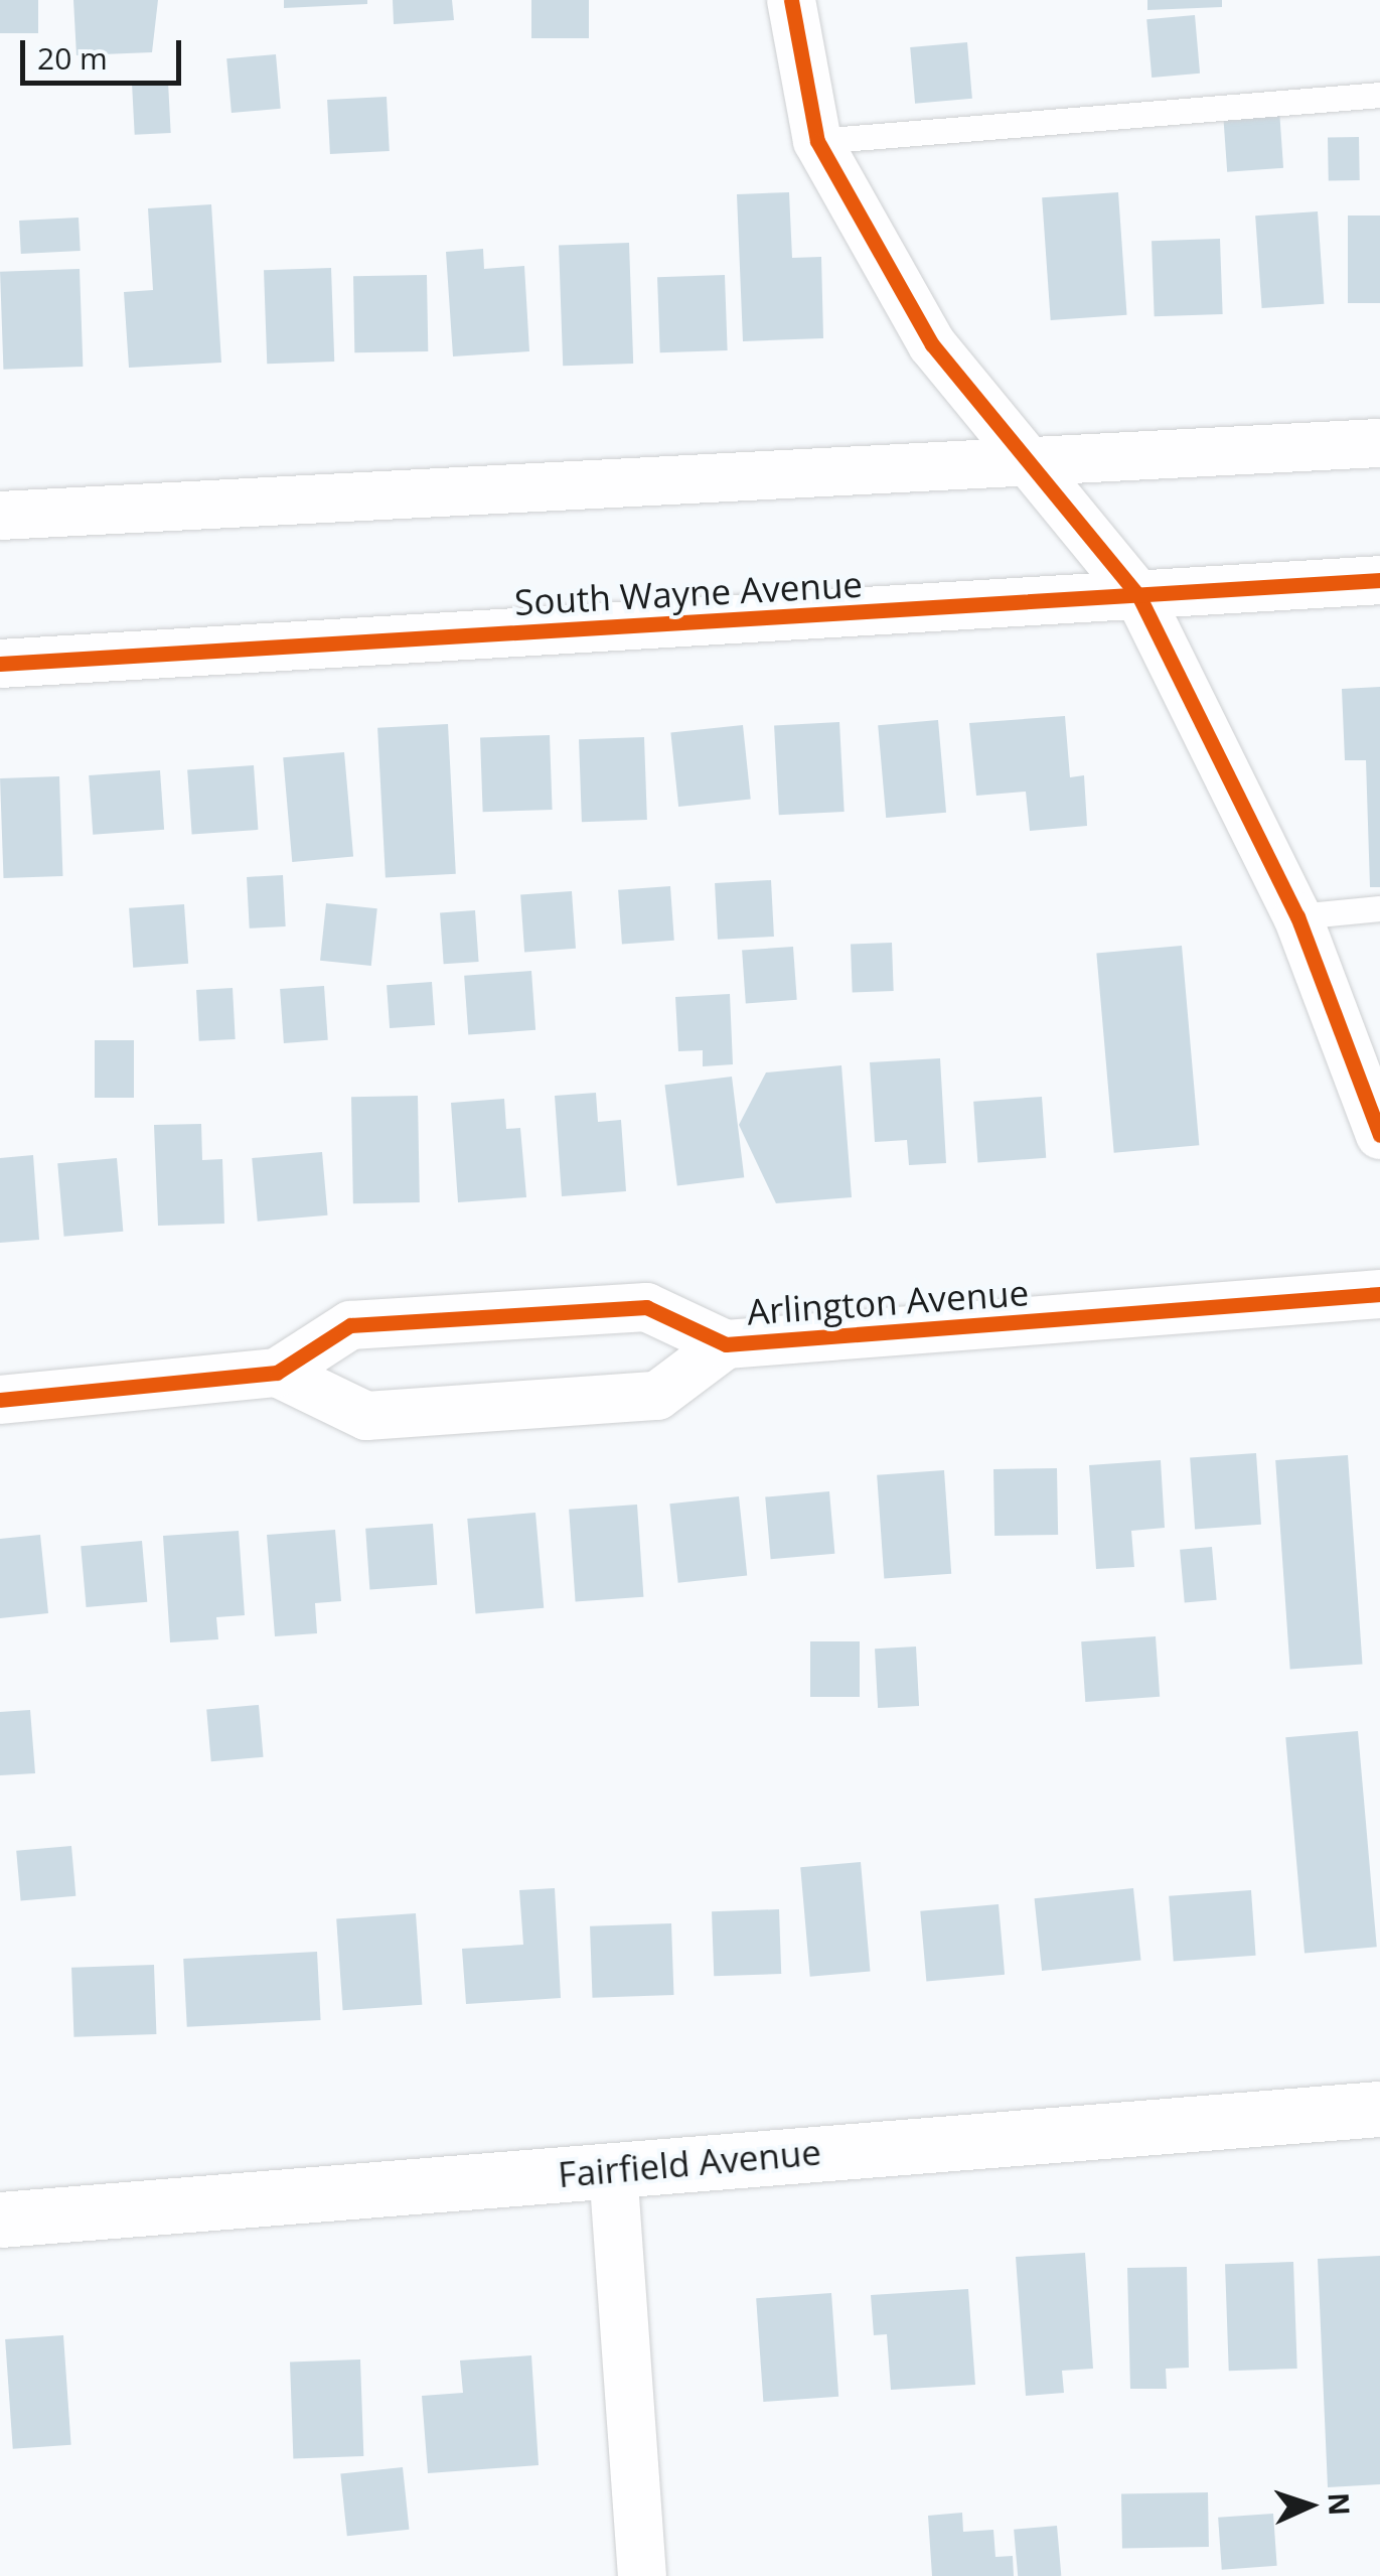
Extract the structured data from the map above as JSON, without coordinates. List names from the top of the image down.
{
  "streets": {
    "main road": ["Fairfield Avenue"],
    "street": ["South Wayne Avenue", "Arlington Avenue"]
  },
  "scale_bar": "20 m",
  "north": "right"
}
